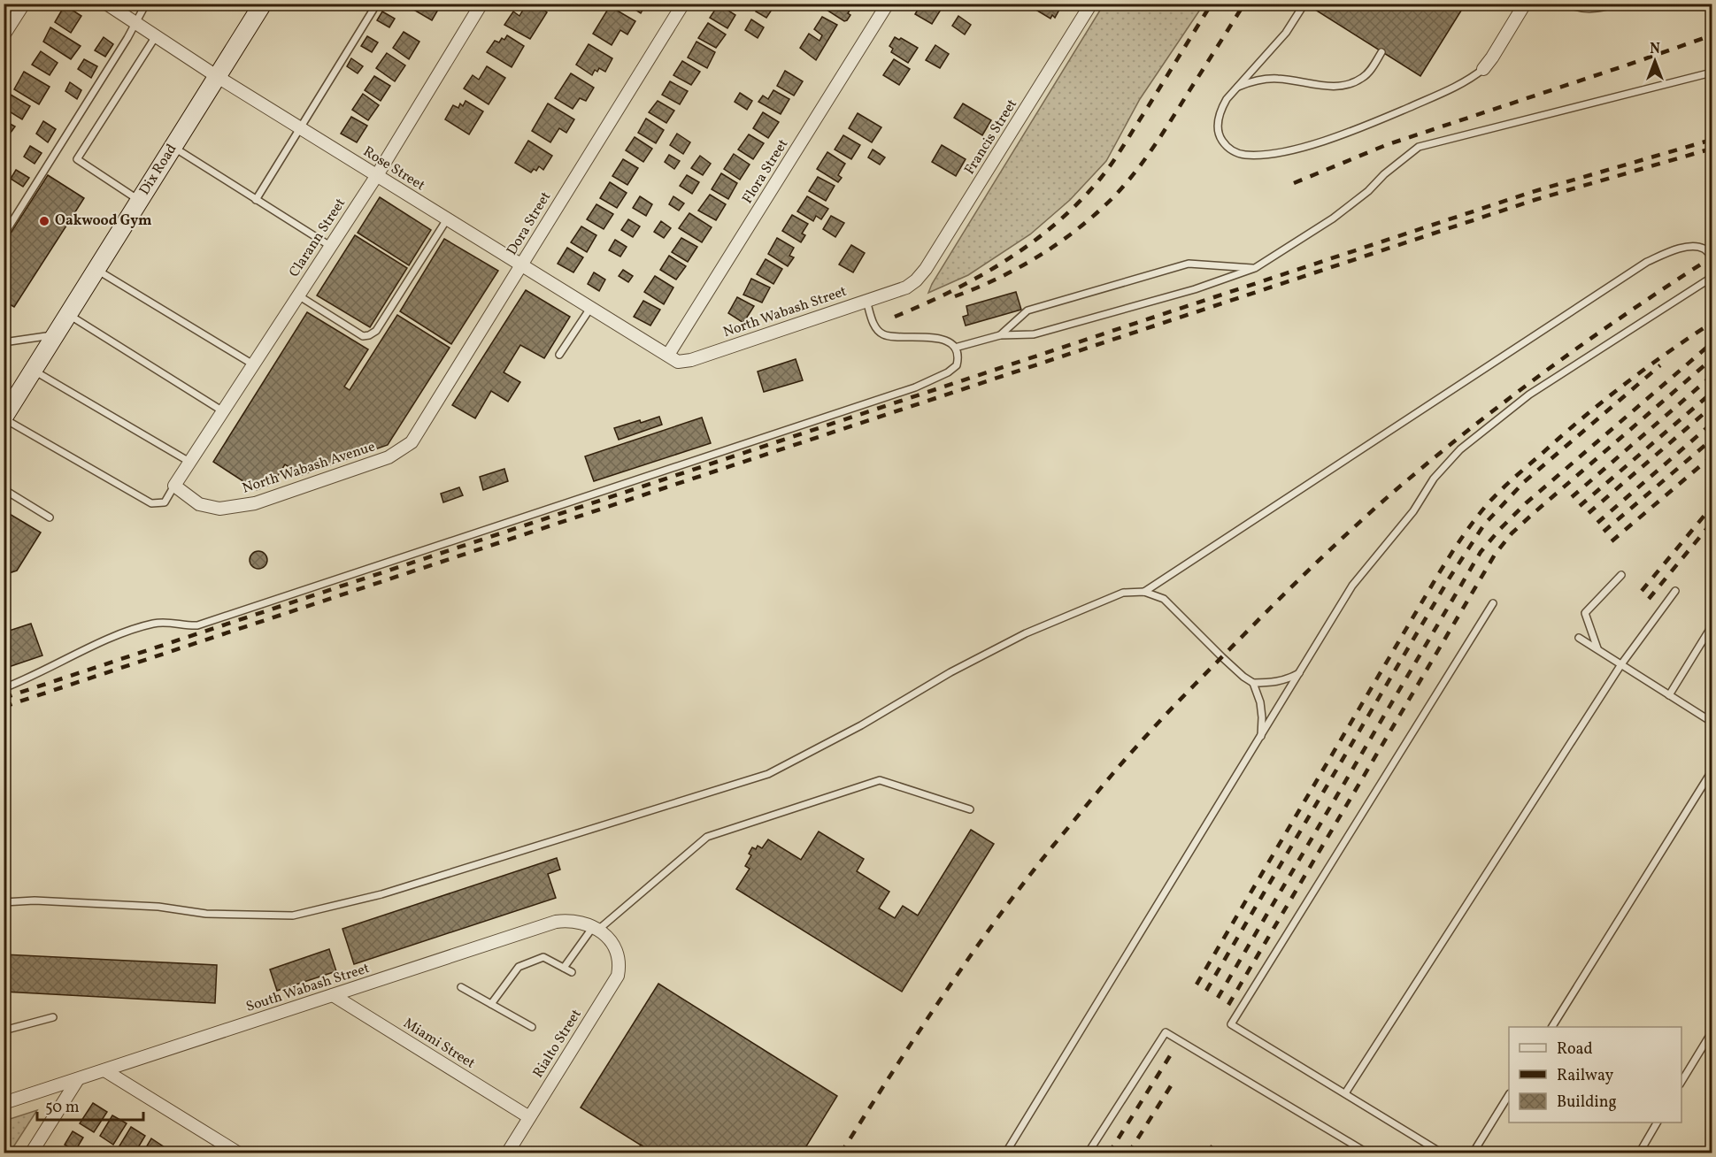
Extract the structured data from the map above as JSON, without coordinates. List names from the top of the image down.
{
  "streets": {
    "main road": ["Dix Road"],
    "street": [
      "Francis Street",
      "Rose Street",
      "Flora Street",
      "Dora Street",
      "Clarann Street",
      "North Wabash Street",
      "North Wabash Avenue",
      "South Wabash Street",
      "Miami Street",
      "Rialto Street"
    ]
  },
  "crossings": [
    ["Francis Street", "North Wabash Street"],
    ["Rose Street", "Dix Road"],
    ["Rose Street", "Flora Street"],
    ["Rose Street", "Dora Street"],
    ["Rose Street", "Clarann Street"],
    ["Rose Street", "North Wabash Street"],
    ["Flora Street", "North Wabash Street"],
    ["Dora Street", "North Wabash Avenue"],
    ["Clarann Street", "North Wabash Avenue"],
    ["South Wabash Street", "Miami Street"],
    ["South Wabash Street", "Rialto Street"],
    ["Miami Street", "Rialto Street"]
  ],
  "places": ["Oakwood Gym"],
  "legend": ["Road", "Railway", "Building"],
  "scale_bar": "50 m",
  "north": "top"
}
